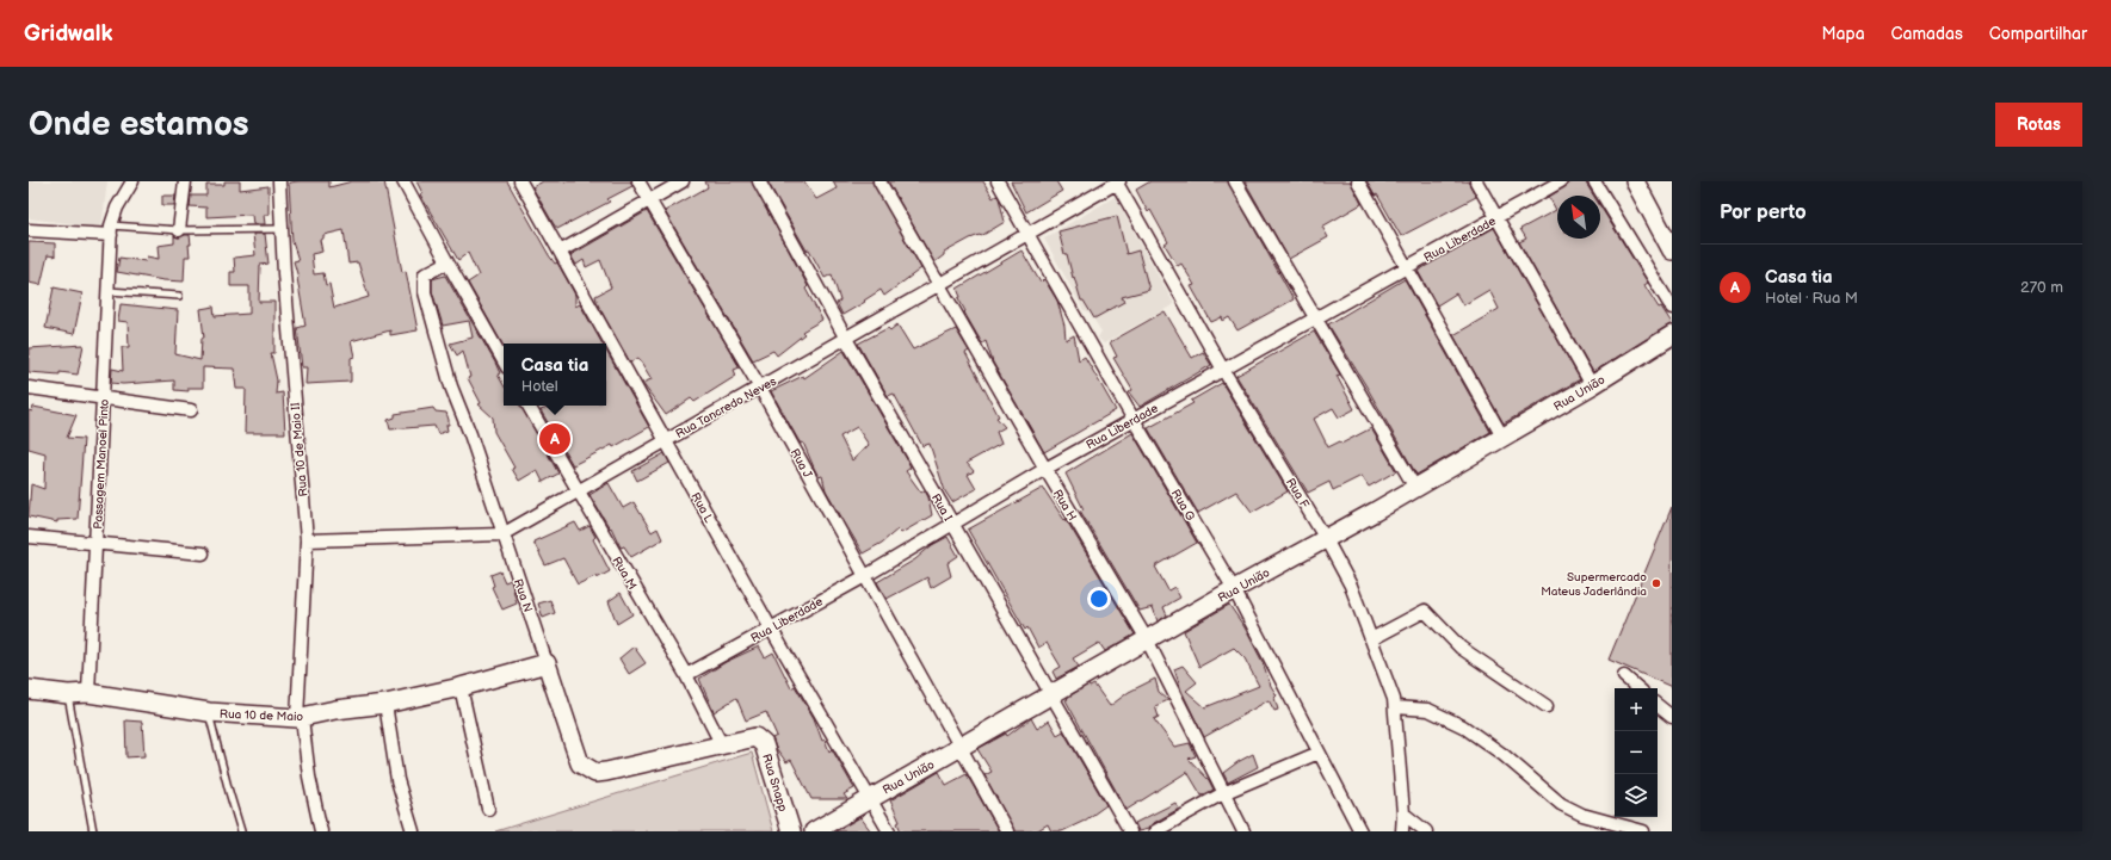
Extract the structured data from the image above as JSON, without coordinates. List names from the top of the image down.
{
  "streets": {
    "main road": [
      "Rua União",
      "Rua N",
      "Rua 10 de Maio",
      "Rua Snapp"
    ],
    "street": [
      "Rua Liberdade",
      "Rua Tancredo Neves",
      "Rua 10 de Maio II",
      "Rua J",
      "Passagem Manoel Pinto",
      "Rua F",
      "Rua H",
      "Rua G",
      "Rua L",
      "Rua I",
      "Rua M"
    ]
  },
  "crossings": [
    ["Rua Liberdade", "Rua J"],
    ["Rua Liberdade", "Rua F"],
    ["Rua Liberdade", "Rua H"],
    ["Rua Liberdade", "Rua G"],
    ["Rua Liberdade", "Rua L"],
    ["Rua Liberdade", "Rua I"],
    ["Rua Liberdade", "Rua M"],
    ["Rua União", "Rua J"],
    ["Rua União", "Rua F"],
    ["Rua União", "Rua H"],
    ["Rua União", "Rua G"],
    ["Rua União", "Rua L"],
    ["Rua União", "Rua I"],
    ["Rua Tancredo Neves", "Rua 10 de Maio II"],
    ["Rua Tancredo Neves", "Rua J"],
    ["Rua Tancredo Neves", "Rua F"],
    ["Rua Tancredo Neves", "Rua H"],
    ["Rua Tancredo Neves", "Rua G"],
    ["Rua Tancredo Neves", "Rua L"],
    ["Rua Tancredo Neves", "Rua I"],
    ["Rua Tancredo Neves", "Rua M"],
    ["Rua Tancredo Neves", "Rua N"],
    ["Rua 10 de Maio II", "Rua 10 de Maio"],
    ["Passagem Manoel Pinto", "Rua 10 de Maio"],
    ["Rua M", "Rua N"],
    ["Rua N", "Rua 10 de Maio"],
    ["Rua N", "Rua Snapp"]
  ],
  "places": ["Supermercado Mateus Jaderlândia"],
  "north": "top left",
  "page": {
    "header": "Gridwalk",
    "nav": ["Mapa", "Camadas", "Compartilhar"],
    "buttons": "Rotas",
    "title": "Onde estamos",
    "heading": "Por perto",
    "list": [
      {
        "mark": "A",
        "name": "Casa tia",
        "note": "Hotel · Rua M",
        "value": "270 m"
      }
    ],
    "popup": ["Casa tia", "Hotel"],
    "pins": "A",
    "map_buttons": ["+", "−"]
  }
}
